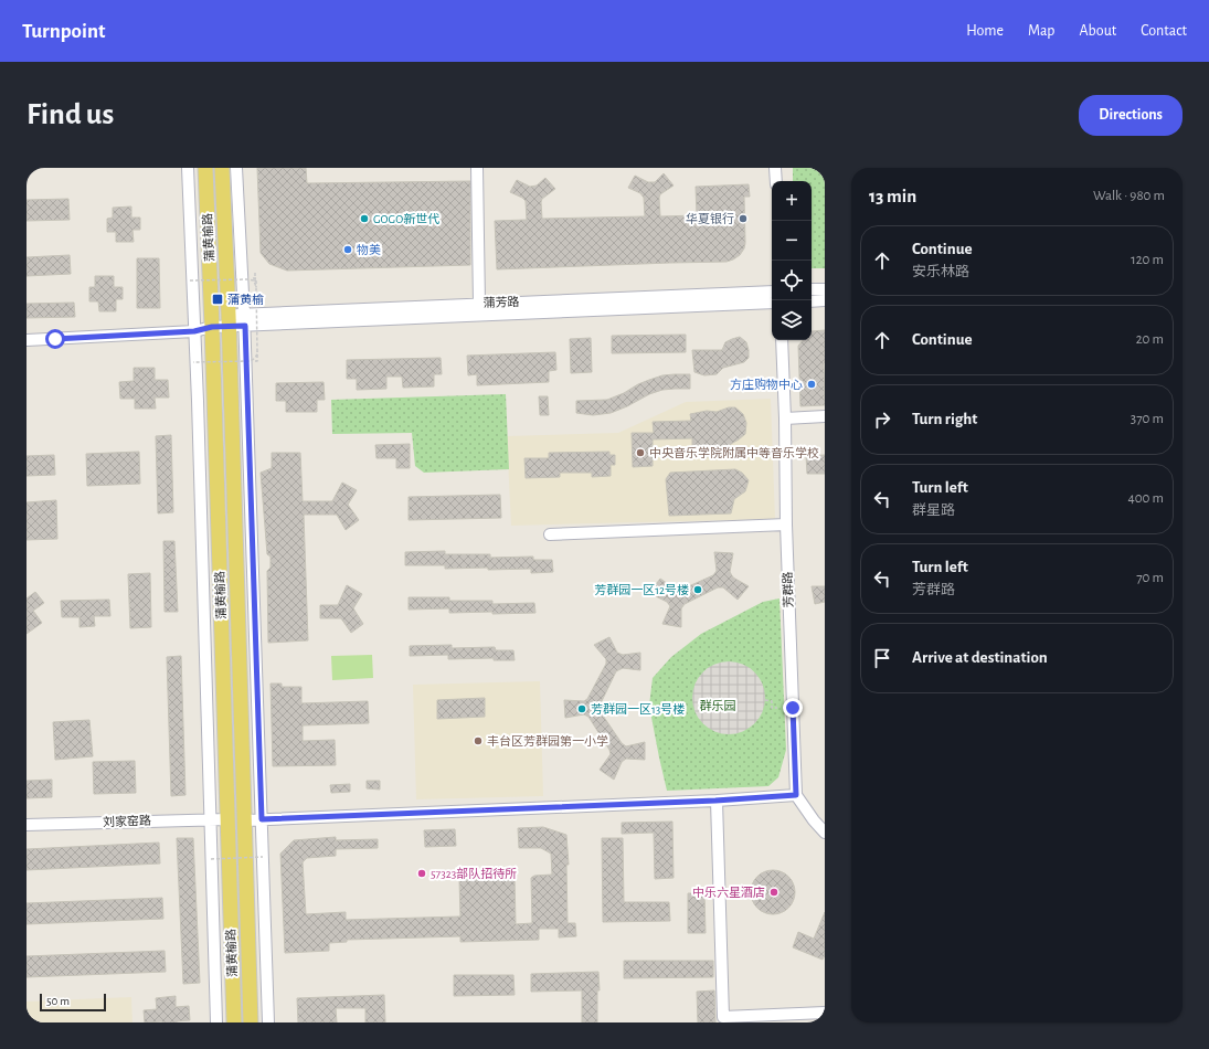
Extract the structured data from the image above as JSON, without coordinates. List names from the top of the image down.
{
  "streets": {
    "main road": ["蒲黄榆路"],
    "street": ["蒲芳路", "芳群路", "刘家窑路"]
  },
  "crossings": [
    ["蒲黄榆路", "蒲芳路"],
    ["蒲黄榆路", "刘家窑路"]
  ],
  "parks": ["群乐园"],
  "places": {
    "other": [
      "GOGO新世代",
      "华夏银行",
      "物美",
      "方庄购物中心",
      "中央音乐学院附属中等音乐学校",
      "芳群园一区12号楼",
      "芳群园一区13号楼",
      "丰台区芳群园第一小学",
      "57323部队招待所",
      "中乐六星酒店"
    ],
    "transit": ["蒲黄榆"]
  },
  "scale_bar": "50 m",
  "page": {
    "header": "Turnpoint",
    "nav": [
      "Home",
      "Map",
      "About",
      "Contact"
    ],
    "buttons": "Directions",
    "title": "Find us",
    "heading": ["13 min", "Walk · 980 m"],
    "map_buttons": ["+", "−"],
    "list": [
      ["Continue", "安乐林路", "120 m"],
      ["Continue", "20 m"],
      ["Turn right", "370 m"],
      ["Turn left", "群星路", "400 m"],
      ["Turn left", "芳群路", "70 m"],
      "Arrive at destination"
    ],
    "scale": "50 m"
  }
}
